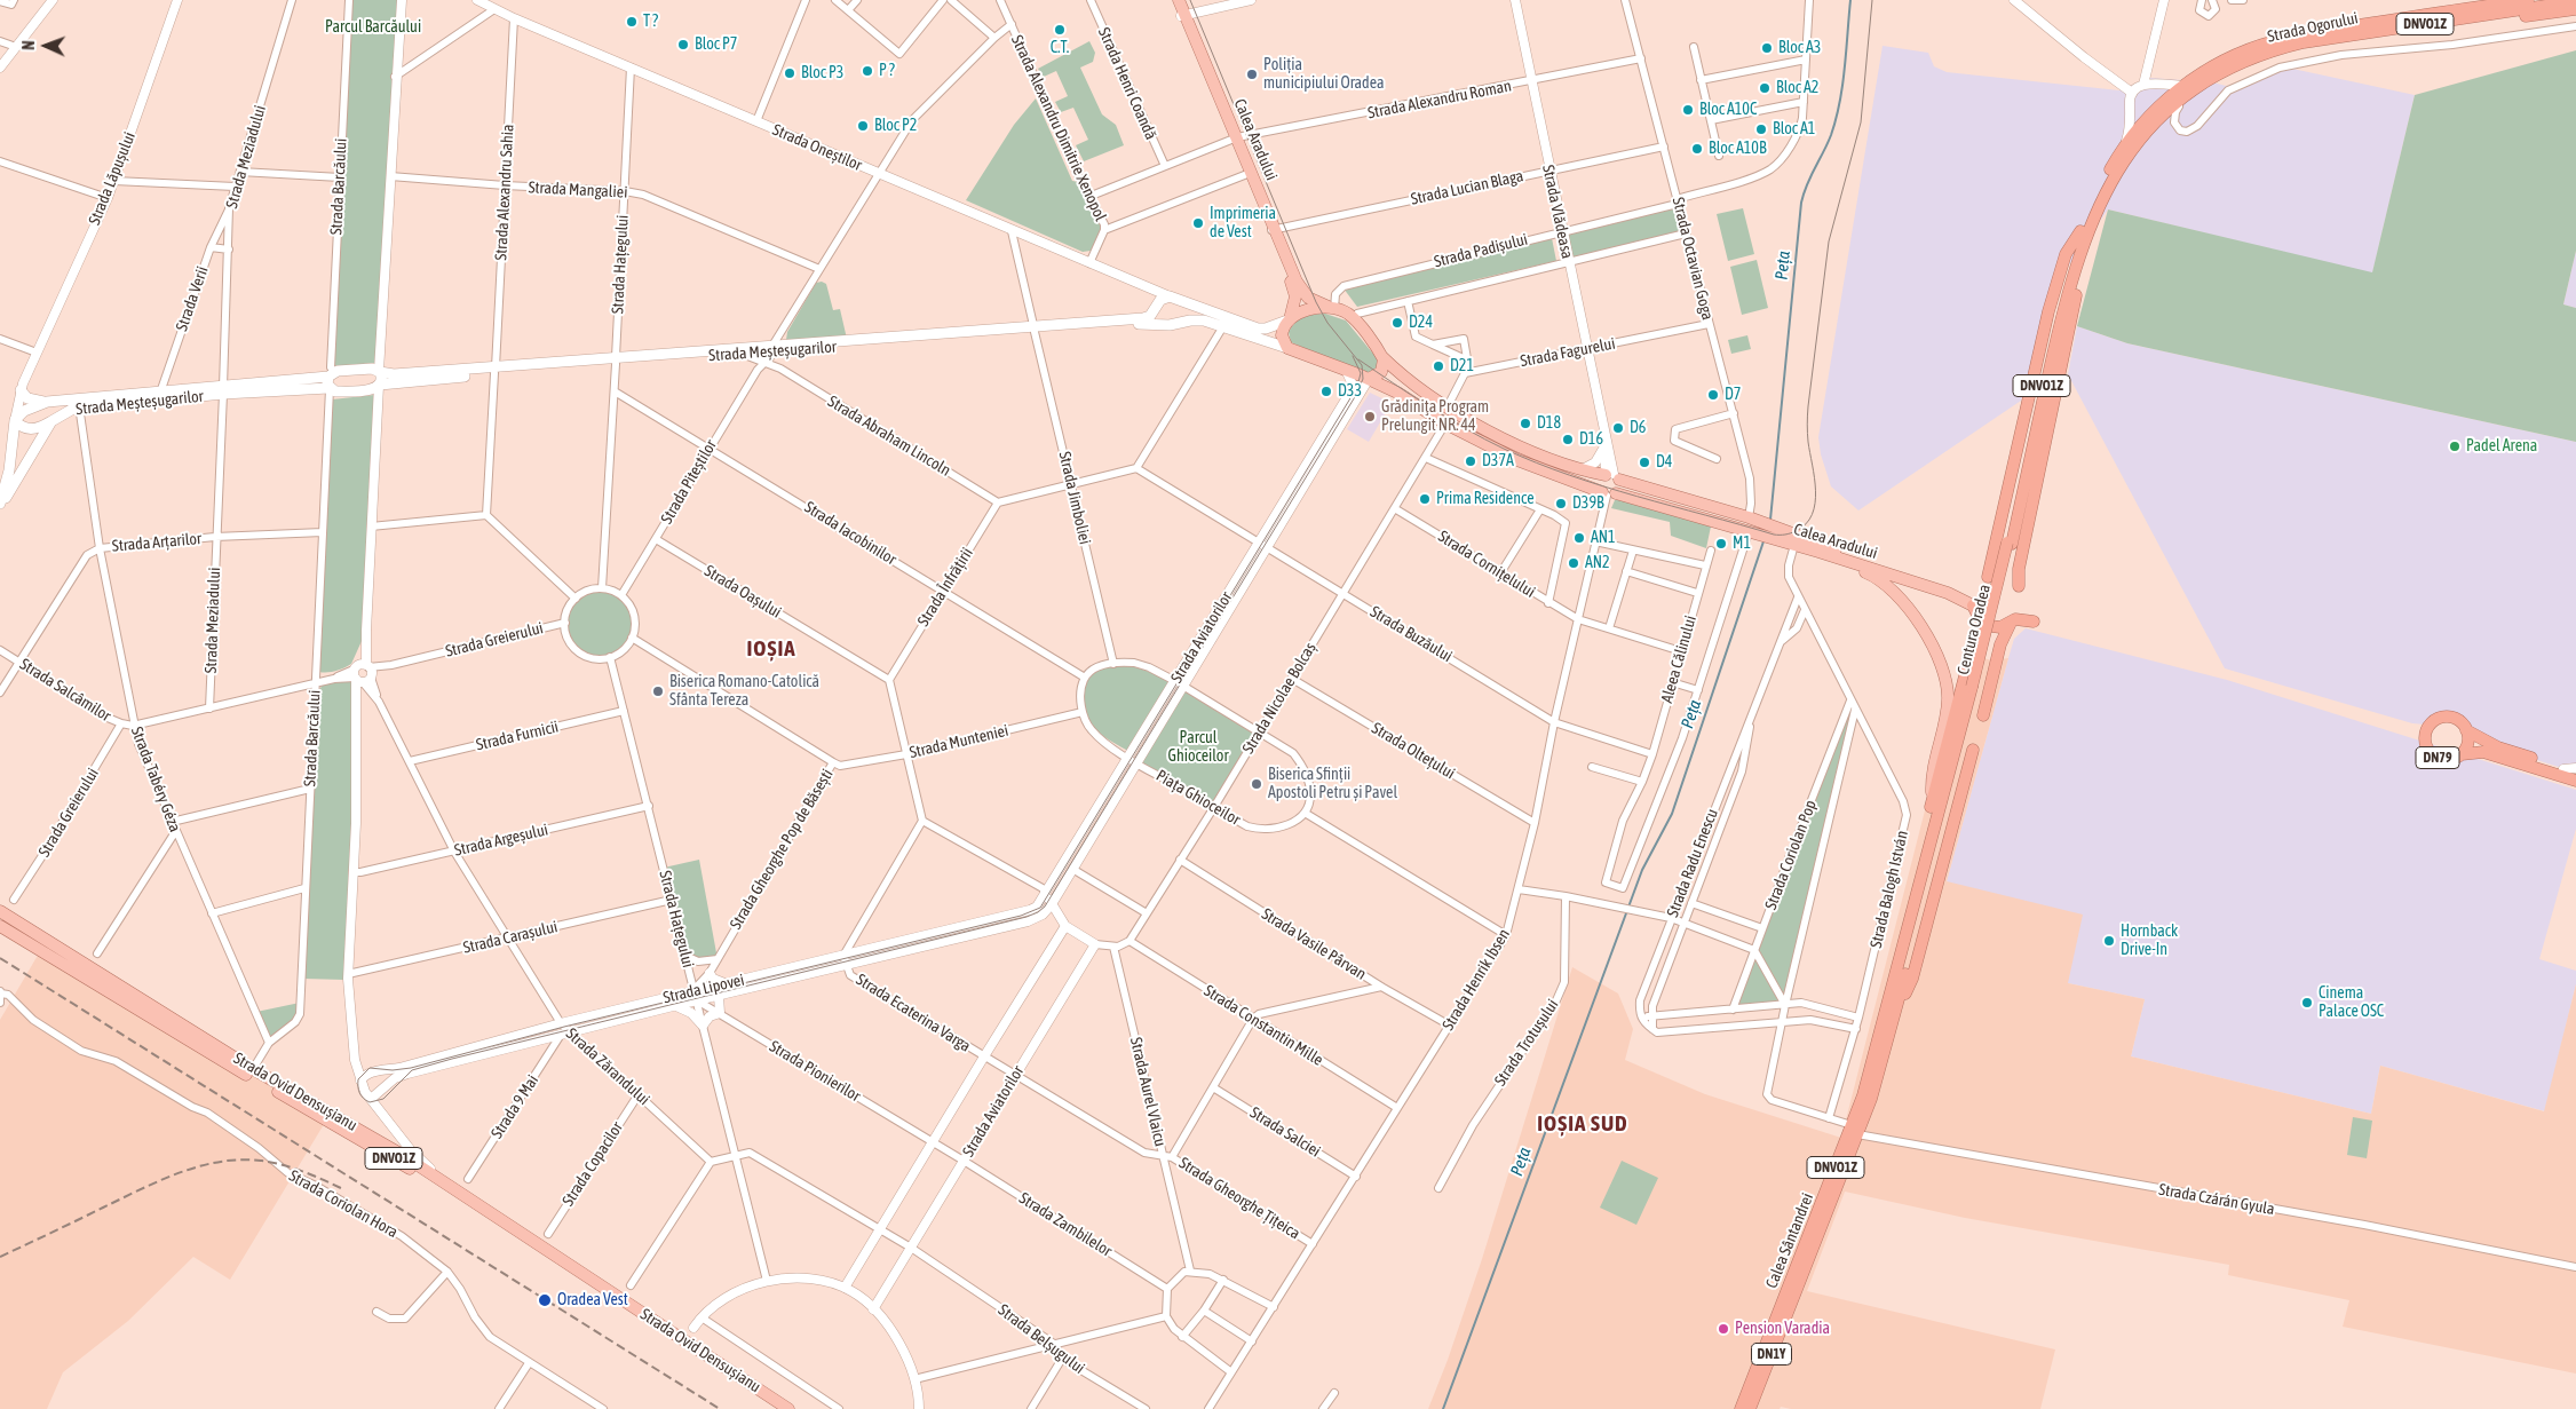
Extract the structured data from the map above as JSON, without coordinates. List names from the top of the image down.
{
  "streets": {
    "highway": [
      "DNVO1Z",
      "Strada Ogorului",
      "Calea Aradului",
      "Centura Oradea",
      "DN79",
      "Calea Sântandrei",
      "DN1Y"
    ],
    "main road": ["Strada Meșteșugarilor", "Strada Ovid Densușianu"],
    "street": [
      "Strada Henri Coandă",
      "Strada Alexandru Roman",
      "Strada Alexandru Dimitrie Xenopol",
      "Strada Oneștilor",
      "Strada Meziadului",
      "Strada Lăpușului",
      "Strada Barcăului",
      "Strada Lucian Blaga",
      "Strada Mangaliei",
      "Strada Alexandru Sahia",
      "Strada Vlădeasa",
      "Strada Padișului",
      "Strada Octavian Goga",
      "Strada Hațegului",
      "Strada Verii",
      "Strada Fagurelui",
      "Strada Abraham Lincoln",
      "Strada Piteștilor",
      "Strada Jimboliei",
      "Strada Iacobinilor",
      "Strada Arțarilor",
      "Strada Cornițelului",
      "Strada Înfrățirii",
      "Strada Oașului",
      "Strada Buzăului",
      "Strada Aviatorilor",
      "Strada Greierului",
      "Aleea Călinului",
      "Strada Salcâmilor",
      "Strada Nicolae Bolcaș",
      "Strada Furnicii",
      "Strada Munteniei",
      "Strada Oltețului",
      "Strada Tabéry Géza",
      "Piața Ghioceilor",
      "Strada Argeșului",
      "Strada Gheorghe Pop de Băsești",
      "Strada Coriolan Pop",
      "Strada Radu Enescu",
      "Strada Balogh István",
      "Strada Carașului",
      "Strada Vasile Pârvan",
      "Strada Henrik Ibsen",
      "Strada Lipovei",
      "Strada Ecaterina Varga",
      "Strada Constantin Mille",
      "Strada Trotușului",
      "Strada Zărandului",
      "Strada Pionierilor",
      "Strada Aurel Vlaicu",
      "Strada 9 Mai",
      "Strada Salciei",
      "Strada Copacilor",
      "Strada Gheorghe Țițeica",
      "Strada Czárán Gyula",
      "Strada Coriolan Hora",
      "Strada Zambilelor",
      "Strada Belșugului"
    ]
  },
  "crossings": [
    ["DNVO1Z", "Calea Sântandrei"],
    ["DNVO1Z", "DN1Y"],
    ["Strada Ogorului", "Centura Oradea"],
    ["Strada Henri Coandă", "Strada Alexandru Roman"],
    ["Strada Alexandru Roman", "Strada Alexandru Dimitrie Xenopol"],
    ["Strada Alexandru Roman", "Calea Aradului"],
    ["Strada Alexandru Roman", "Strada Vlădeasa"],
    ["Strada Alexandru Roman", "Strada Octavian Goga"],
    ["Strada Alexandru Dimitrie Xenopol", "Strada Oneștilor"],
    ["Strada Alexandru Dimitrie Xenopol", "Strada Piteștilor"],
    ["Calea Aradului", "Strada Lucian Blaga"],
    ["Calea Aradului", "Strada Vlădeasa"],
    ["Calea Aradului", "Strada Padișului"],
    ["Calea Aradului", "Strada Octavian Goga"],
    ["Calea Aradului", "Strada Aviatorilor"],
    ["Calea Aradului", "Strada Nicolae Bolcaș"],
    ["Calea Aradului", "Strada Balogh István"],
    ["Calea Aradului", "Strada Henrik Ibsen"],
    ["Strada Oneștilor", "Strada Alexandru Sahia"],
    ["Strada Oneștilor", "Strada Hațegului"],
    ["Strada Oneștilor", "Strada Meșteșugarilor"],
    ["Strada Oneștilor", "Strada Piteștilor"],
    ["Strada Oneștilor", "Strada Jimboliei"],
    ["Strada Meziadului", "Strada Verii"],
    ["Strada Meziadului", "Strada Meșteșugarilor"],
    ["Strada Meziadului", "Strada Arțarilor"],
    ["Strada Meziadului", "Strada Greierului"],
    ["Strada Lăpușului", "Strada Meșteșugarilor"],
    ["Strada Barcăului", "Strada Meșteșugarilor"],
    ["Strada Barcăului", "Strada Arțarilor"],
    ["Strada Barcăului", "Strada Greierului"],
    ["Strada Barcăului", "Strada Tabéry Géza"],
    ["Strada Barcăului", "Strada Ovid Densușianu"],
    ["Strada Lucian Blaga", "Strada Vlădeasa"],
    ["Strada Lucian Blaga", "Strada Octavian Goga"],
    ["Strada Mangaliei", "Strada Alexandru Sahia"],
    ["Strada Mangaliei", "Strada Hațegului"],
    ["Strada Mangaliei", "Strada Piteștilor"],
    ["Strada Alexandru Sahia", "Strada Meșteșugarilor"],
    ["Strada Vlădeasa", "Strada Padișului"],
    ["Strada Vlădeasa", "Strada Fagurelui"],
    ["Strada Padișului", "Strada Octavian Goga"],
    ["Strada Octavian Goga", "Strada Fagurelui"],
    ["Strada Hațegului", "Strada Meșteșugarilor"],
    ["Strada Hațegului", "Strada Piteștilor"],
    ["Strada Hațegului", "Strada Iacobinilor"],
    ["Strada Hațegului", "Strada Greierului"],
    ["Strada Hațegului", "Strada Furnicii"],
    ["Strada Hațegului", "Strada Argeșului"],
    ["Strada Hațegului", "Strada Gheorghe Pop de Băsești"],
    ["Strada Hațegului", "Strada Carașului"],
    ["Strada Hațegului", "Strada Lipovei"],
    ["Strada Hațegului", "Strada Pionierilor"],
    ["Strada Verii", "Strada Meșteșugarilor"],
    ["Strada Meșteșugarilor", "Strada Abraham Lincoln"],
    ["Strada Meșteșugarilor", "Strada Piteștilor"],
    ["Strada Meșteșugarilor", "Strada Jimboliei"],
    ["Strada Meșteșugarilor", "Strada Tabéry Géza"],
    ["Strada Abraham Lincoln", "Strada Piteștilor"],
    ["Strada Abraham Lincoln", "Strada Înfrățirii"],
    ["Strada Piteștilor", "Strada Iacobinilor"],
    ["Strada Piteștilor", "Strada Oașului"],
    ["Strada Piteștilor", "Strada Greierului"],
    ["Strada Piteștilor", "Strada Gheorghe Pop de Băsești"],
    ["Strada Iacobinilor", "Strada Înfrățirii"],
    ["Strada Arțarilor", "Strada Salcâmilor"],
    ["Strada Arțarilor", "Strada Tabéry Géza"],
    ["Strada Cornițelului", "Aleea Călinului"],
    ["Strada Cornițelului", "Strada Nicolae Bolcaș"],
    ["Strada Cornițelului", "Strada Henrik Ibsen"],
    ["Strada Înfrățirii", "Strada Oașului"],
    ["Centura Oradea", "Calea Sântandrei"],
    ["Strada Buzăului", "Strada Aviatorilor"],
    ["Strada Buzăului", "Strada Nicolae Bolcaș"],
    ["Strada Buzăului", "Strada Henrik Ibsen"],
    ["Strada Aviatorilor", "Piața Ghioceilor"],
    ["Strada Aviatorilor", "Strada Lipovei"],
    ["Strada Aviatorilor", "Strada Ecaterina Varga"],
    ["Strada Aviatorilor", "Strada Pionierilor"],
    ["Strada Aviatorilor", "Strada Gheorghe Țițeica"],
    ["Strada Aviatorilor", "Strada Zambilelor"],
    ["Strada Aviatorilor", "Strada Belșugului"],
    ["Strada Greierului", "Strada Salcâmilor"],
    ["Strada Greierului", "Strada Tabéry Géza"],
    ["Strada Greierului", "Strada Gheorghe Pop de Băsești"],
    ["Strada Greierului", "Strada Zărandului"],
    ["Strada Salcâmilor", "Strada Tabéry Géza"],
    ["Strada Nicolae Bolcaș", "Strada Oltețului"],
    ["Strada Nicolae Bolcaș", "Piața Ghioceilor"],
    ["Strada Nicolae Bolcaș", "Strada Vasile Pârvan"],
    ["Strada Nicolae Bolcaș", "Strada Constantin Mille"],
    ["Strada Furnicii", "Strada Zărandului"],
    ["Strada Munteniei", "Piața Ghioceilor"],
    ["Strada Munteniei", "Strada Gheorghe Pop de Băsești"],
    ["Strada Oltețului", "Strada Henrik Ibsen"],
    ["Strada Argeșului", "Strada Zărandului"],
    ["Strada Gheorghe Pop de Băsești", "Strada Lipovei"],
    ["Strada Coriolan Pop", "Strada Balogh István"],
    ["Strada Coriolan Pop", "Strada Czárán Gyula"],
    ["Strada Radu Enescu", "Strada Balogh István"],
    ["Strada Balogh István", "Strada Czárán Gyula"],
    ["Strada Carașului", "Strada Zărandului"],
    ["Strada Vasile Pârvan", "Strada Henrik Ibsen"],
    ["Strada Henrik Ibsen", "Strada Constantin Mille"],
    ["Strada Henrik Ibsen", "Strada Salciei"],
    ["Strada Henrik Ibsen", "Strada Gheorghe Țițeica"],
    ["Strada Lipovei", "Strada Ecaterina Varga"],
    ["Strada Lipovei", "Strada Zărandului"],
    ["Strada Lipovei", "Strada Pionierilor"],
    ["Strada Lipovei", "Strada 9 Mai"],
    ["Strada Ecaterina Varga", "Strada Gheorghe Țițeica"],
    ["Strada Zărandului", "Strada 9 Mai"],
    ["Strada Zărandului", "Strada Copacilor"],
    ["Strada Pionierilor", "Strada Zambilelor"],
    ["Strada Aurel Vlaicu", "Strada Gheorghe Țițeica"],
    ["Strada Czárán Gyula", "Calea Sântandrei"],
    ["Calea Sântandrei", "DN1Y"]
  ],
  "districts": ["IOȘIA", "IOȘIA SUD"],
  "water": ["Peța"],
  "parks": ["Parcul Barcăului", "Parcul Ghioceilor"],
  "places": [
    "T ?",
    "C.T.",
    "Bloc P7",
    "Bloc A3",
    "P ?",
    "Bloc P3",
    "Poliția municipiului Oradea",
    "Bloc A2",
    "Bloc A10C",
    "Bloc P2",
    "Bloc A1",
    "Bloc A10B",
    "Imprimeria de Vest",
    "D24",
    "D21",
    "D33",
    "D7",
    "Grădiniţa Program Prelungit NR. 44",
    "D18",
    "D6",
    "D16",
    "Padel Arena",
    "D37A",
    "D4",
    "Prima Residence",
    "D39B",
    "AN1",
    "M1",
    "AN2",
    "Biserica Romano-Catolică Sfânta Tereza",
    "Biserica Sfinții Apostoli Petru și Pavel",
    "Hornback Drive-In",
    "Cinema Palace OSC",
    "Oradea Vest",
    "Pension Varadia"
  ],
  "north": "left"
}
